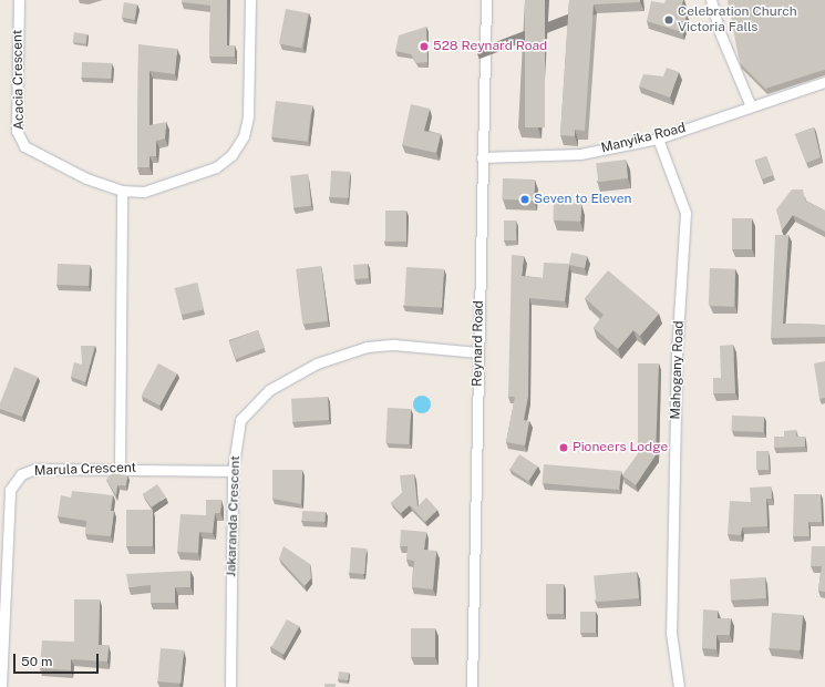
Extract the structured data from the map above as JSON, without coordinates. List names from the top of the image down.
{
  "streets": {
    "street": [
      "Acacia Crescent",
      "Manyika Road",
      "Reynard Road",
      "Mahogany Road",
      "Marula Crescent",
      "Jakaranda Crescent"
    ]
  },
  "crossings": [
    ["Manyika Road", "Reynard Road"],
    ["Manyika Road", "Mahogany Road"],
    ["Reynard Road", "Jakaranda Crescent"],
    ["Marula Crescent", "Jakaranda Crescent"]
  ],
  "places": [
    "Celebration Church Victoria Falls",
    "528 Reynard Road",
    "Seven to Eleven",
    "Pioneers Lodge"
  ],
  "scale_bar": "50 m"
}
